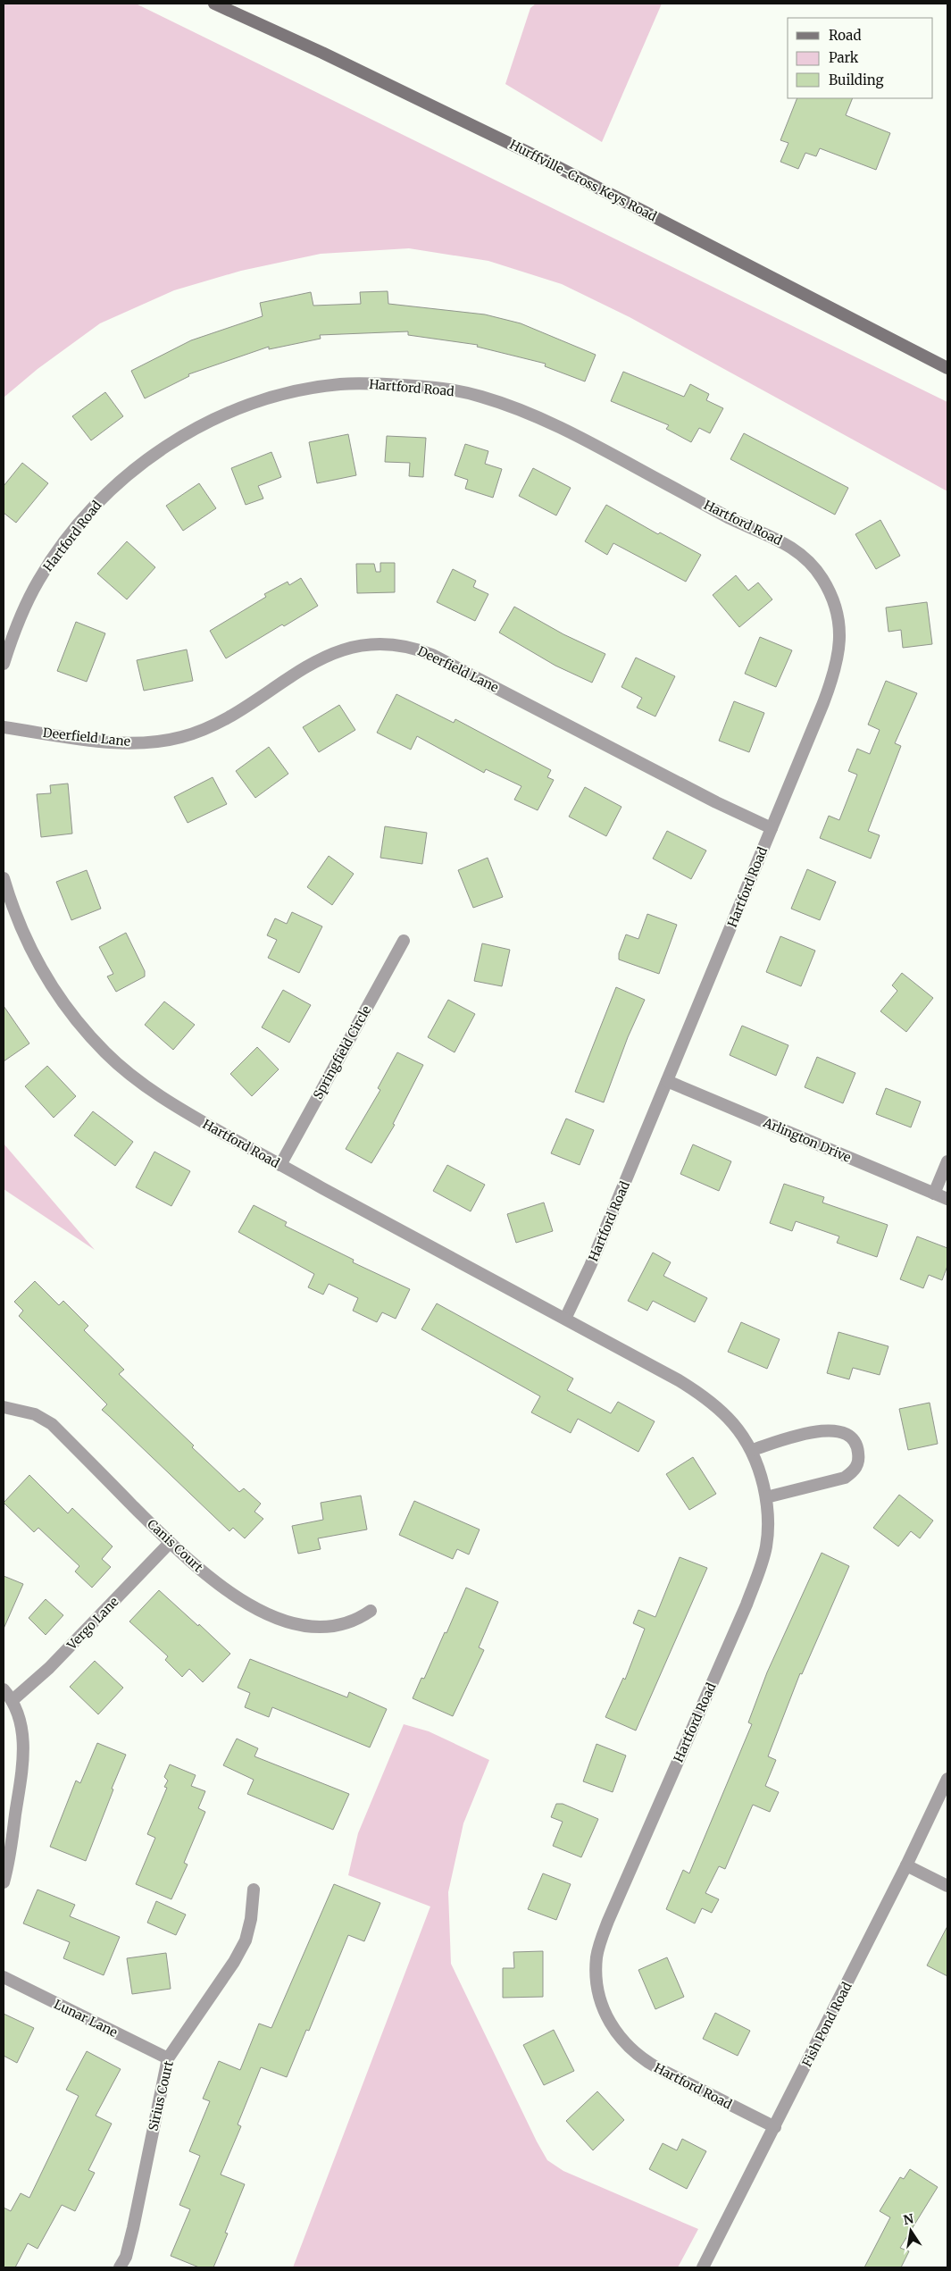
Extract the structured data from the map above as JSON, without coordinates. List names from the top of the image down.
{
  "streets": {
    "main road": ["Hurffville-Cross Keys Road"],
    "street": [
      "Hartford Road",
      "Deerfield Lane",
      "Springfield Circle",
      "Arlington Drive",
      "Canis Court",
      "Vergo Lane",
      "Lunar Lane",
      "Fish Pond Road",
      "Sirius Court"
    ]
  },
  "crossings": [
    ["Hartford Road", "Deerfield Lane"],
    ["Hartford Road", "Springfield Circle"],
    ["Hartford Road", "Arlington Drive"],
    ["Hartford Road", "Fish Pond Road"],
    ["Canis Court", "Vergo Lane"],
    ["Lunar Lane", "Sirius Court"]
  ],
  "legend": ["Road", "Park", "Building"],
  "north": "top"
}
